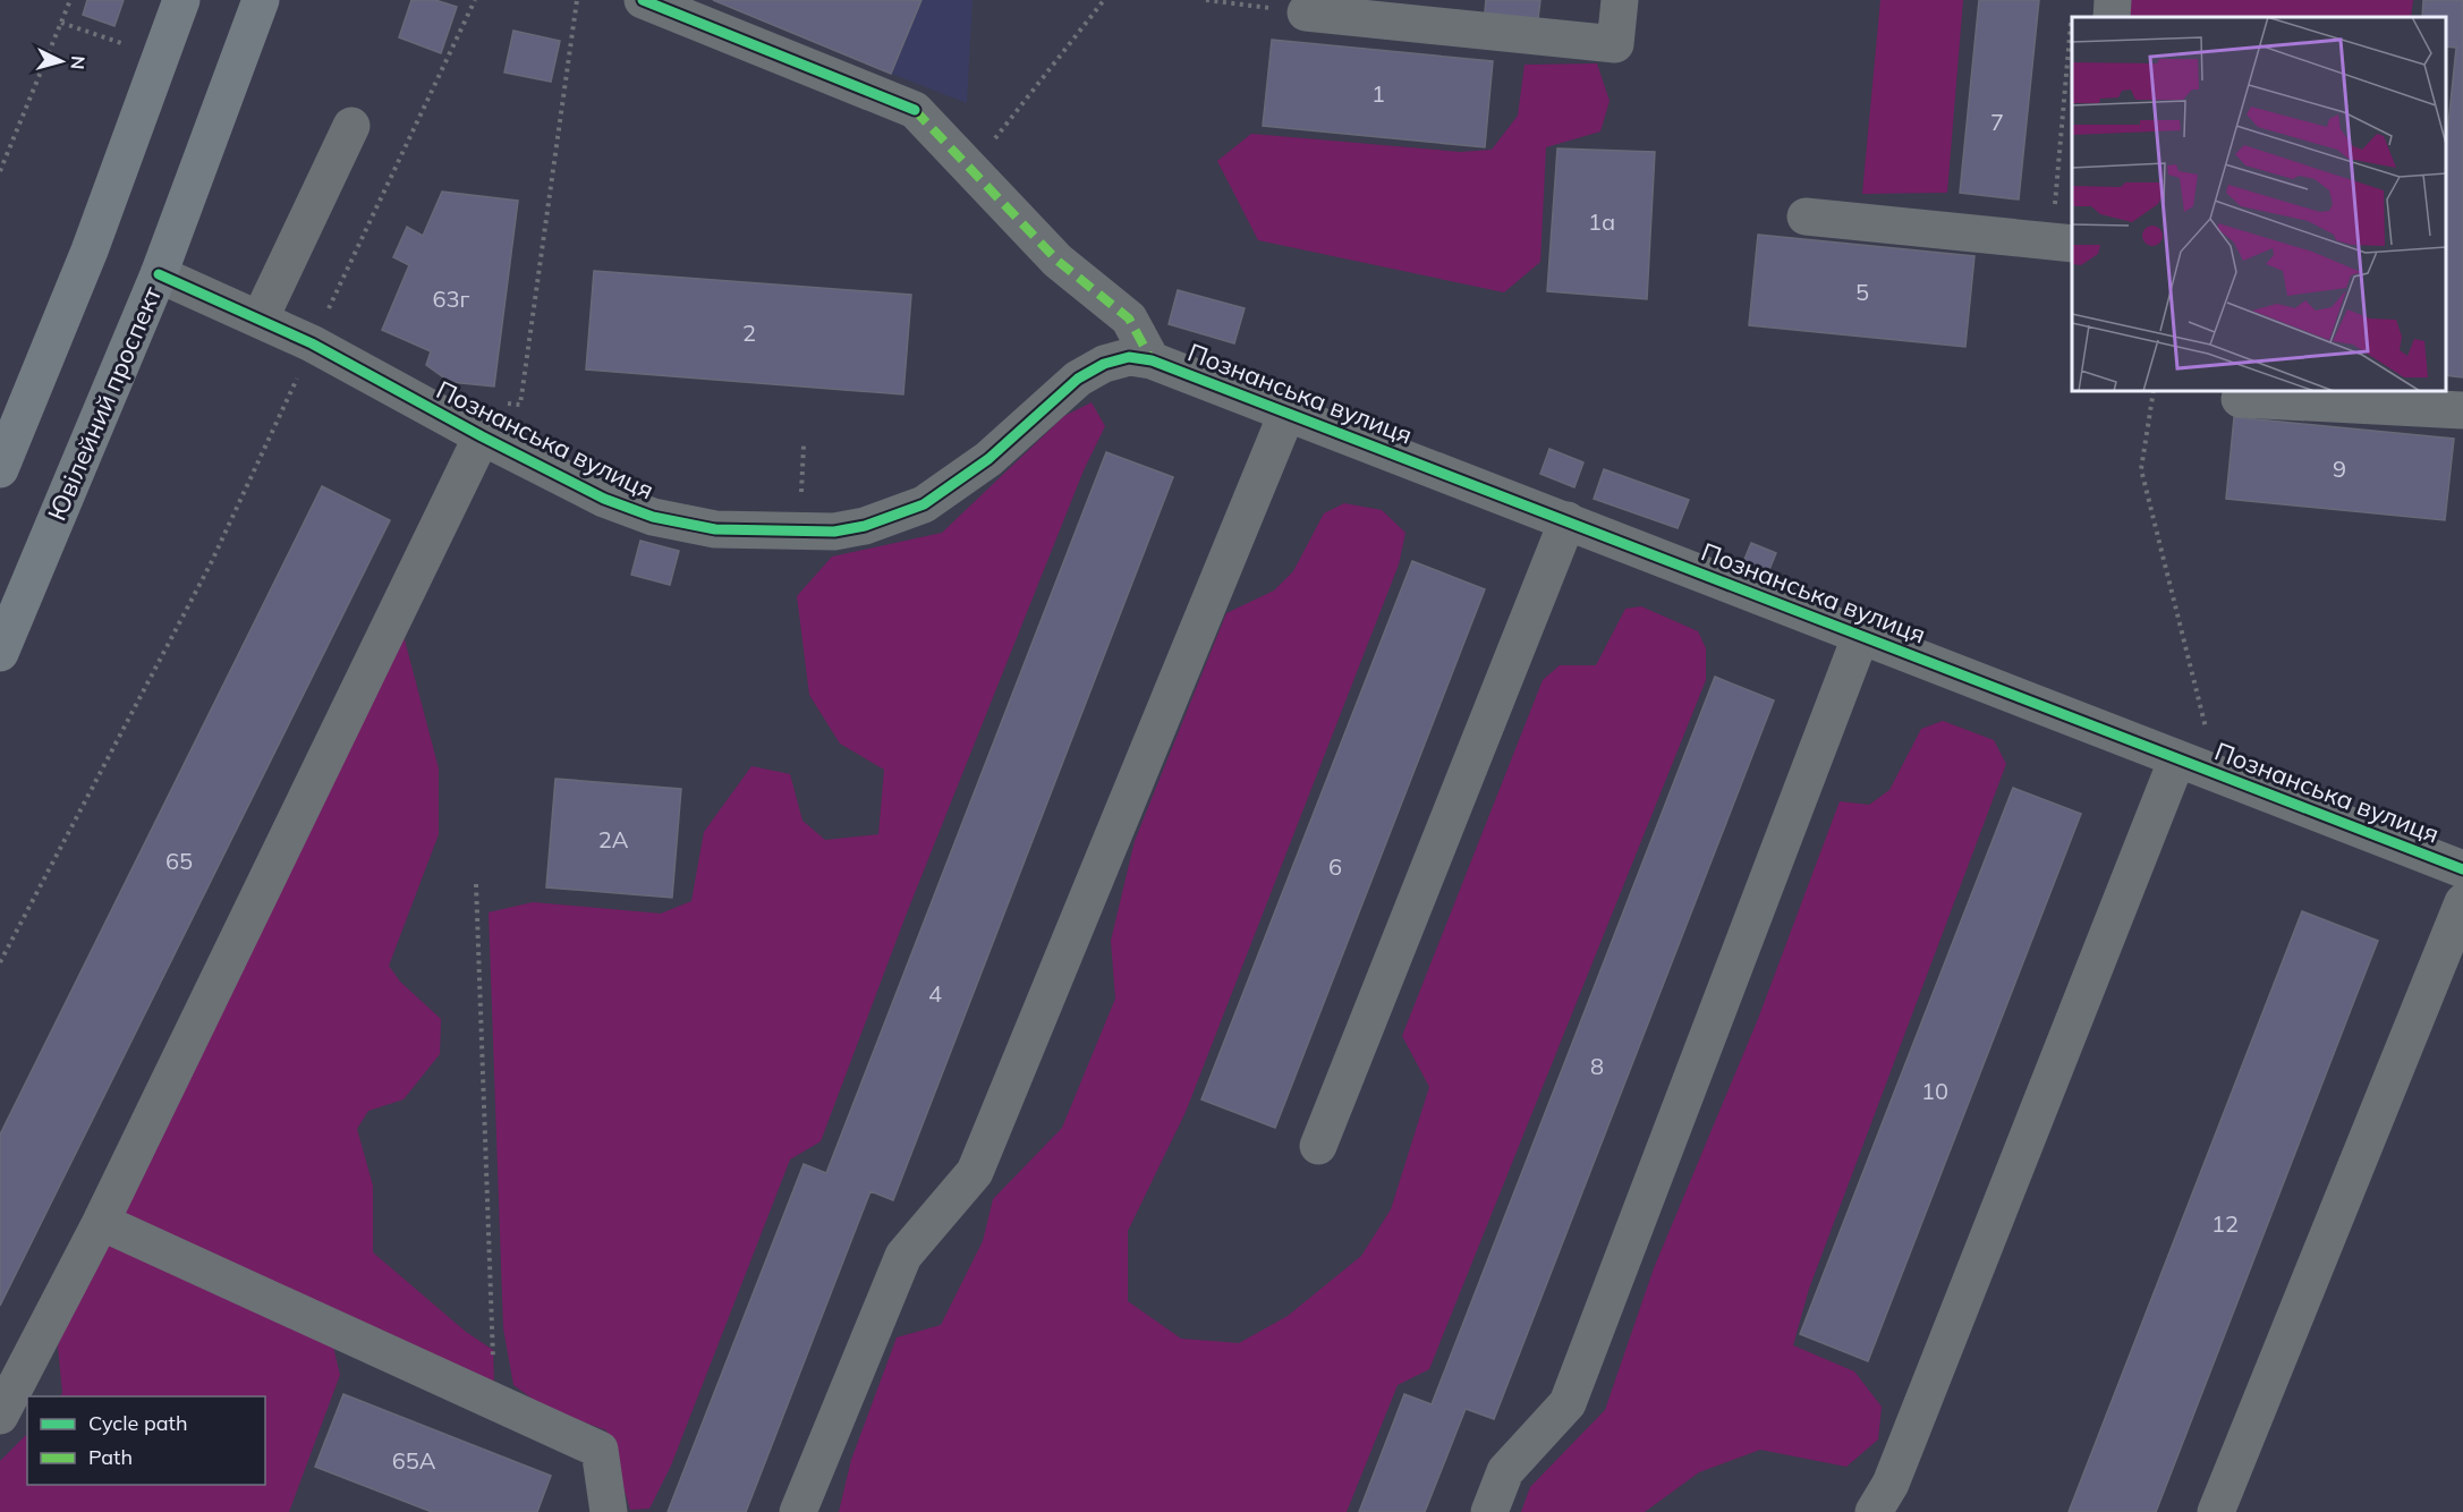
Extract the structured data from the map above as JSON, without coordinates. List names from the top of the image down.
{
  "streets": {
    "main road": ["Ювілейний проспект"],
    "street": ["Познанська вулиця"]
  },
  "crossings": [
    ["Познанська вулиця", "Ювілейний проспект"]
  ],
  "house_numbers": [
    "1",
    "7",
    "1а",
    "5",
    "63г",
    "2",
    "9",
    "2А",
    "65",
    "6",
    "4",
    "8",
    "10",
    "12",
    "65А"
  ],
  "legend": ["Cycle path", "Path"],
  "north": "right"
}
